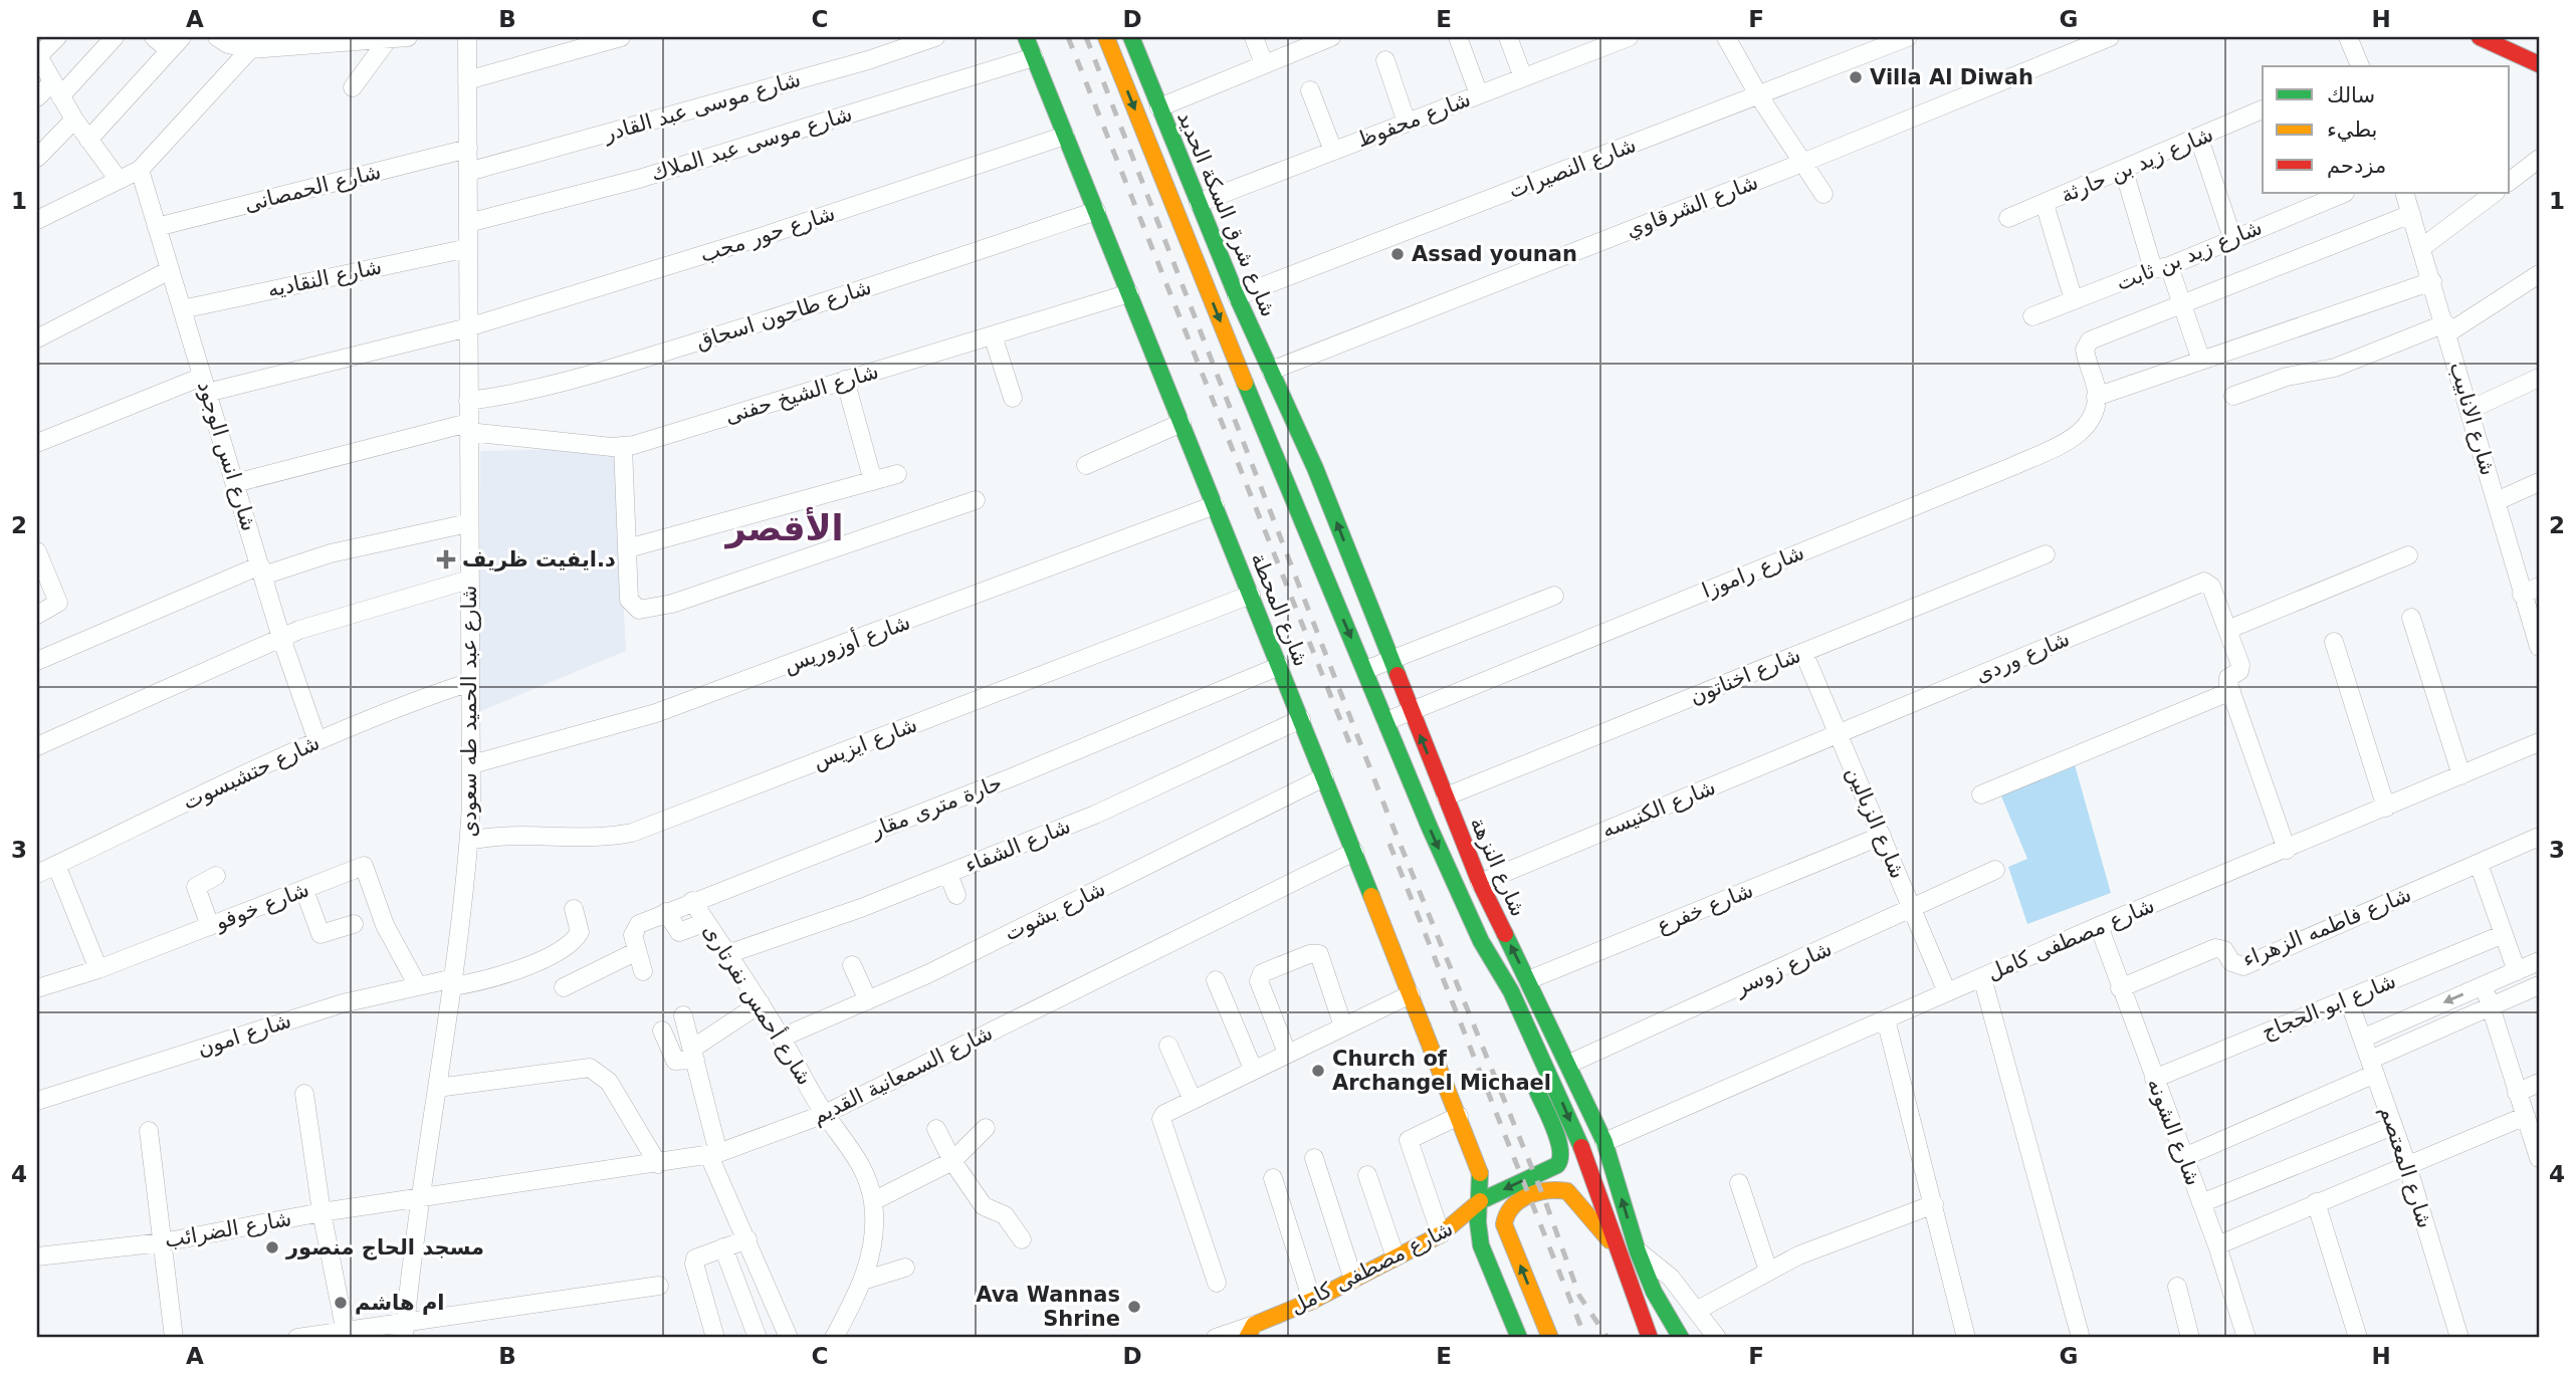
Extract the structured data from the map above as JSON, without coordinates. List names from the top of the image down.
{
  "streets": {
    "main road": [
      "شارع شرق السكة الحديد",
      "شارع المحطة",
      "شارع النزهة",
      "شارع مصطفى كامل"
    ],
    "street": [
      "شارع موسى عبد القادر",
      "شارع محفوظ",
      "شارع موسى عبد الملاك",
      "شارع زيد بن حارثة",
      "شارع النصيرات",
      "شارع الحمصانى",
      "شارع الشرقاوي",
      "شارع حور محب",
      "شارع زيد بن ثابت",
      "شارع النقاديه",
      "شارع طاحون اسحاق",
      "شارع الشيخ حفنى",
      "شارع الانابيب",
      "شارع انس الوجود",
      "شارع راموزا",
      "شارع أوزوريس",
      "شارع وردى",
      "شارع اخناتون",
      "شارع عبد الحميد طه سعودى",
      "شارع ايزيس",
      "شارع حتشبسوت",
      "حارة مترى مقار",
      "شارع الكنيسه",
      "شارع الزبالين",
      "شارع الشفاء",
      "شارع خوفو",
      "شارع خفرع",
      "شارع بشوت",
      "شارع فاطمه الزهراء",
      "شارع زوسر",
      "شارع أحمس نفرتارى",
      "شارع ابو الحجاج",
      "شارع امون",
      "شارع السمعانية القديم",
      "شارع الشونه",
      "شارع المعتصم",
      "شارع الضرائب"
    ]
  },
  "crossings": [
    ["شارع موسى عبد القادر", "شارع عبد الحميد طه سعودى"],
    ["شارع محفوظ", "شارع شرق السكة الحديد"],
    ["شارع موسى عبد الملاك", "شارع المحطة"],
    ["شارع موسى عبد الملاك", "شارع عبد الحميد طه سعودى"],
    ["شارع النصيرات", "شارع شرق السكة الحديد"],
    ["شارع الحمصانى", "شارع انس الوجود"],
    ["شارع الحمصانى", "شارع عبد الحميد طه سعودى"],
    ["شارع الشرقاوي", "شارع شرق السكة الحديد"],
    ["شارع شرق السكة الحديد", "شارع النزهة"],
    ["شارع حور محب", "شارع انس الوجود"],
    ["شارع حور محب", "شارع المحطة"],
    ["شارع حور محب", "شارع عبد الحميد طه سعودى"],
    ["شارع النقاديه", "شارع انس الوجود"],
    ["شارع النقاديه", "شارع عبد الحميد طه سعودى"],
    ["شارع طاحون اسحاق", "شارع المحطة"],
    ["شارع طاحون اسحاق", "شارع عبد الحميد طه سعودى"],
    ["شارع الشيخ حفنى", "شارع انس الوجود"],
    ["شارع الشيخ حفنى", "شارع المحطة"],
    ["شارع الشيخ حفنى", "شارع عبد الحميد طه سعودى"],
    ["شارع انس الوجود", "شارع حتشبسوت"],
    ["شارع راموزا", "شارع النزهة"],
    ["شارع المحطة", "شارع أوزوريس"],
    ["شارع المحطة", "شارع ايزيس"],
    ["شارع المحطة", "حارة مترى مقار"],
    ["شارع المحطة", "شارع الشفاء"],
    ["شارع المحطة", "شارع بشوت"],
    ["شارع المحطة", "شارع مصطفى كامل"],
    ["شارع المحطة", "شارع السمعانية القديم"],
    ["شارع أوزوريس", "شارع عبد الحميد طه سعودى"],
    ["شارع وردى", "شارع الكنيسه"],
    ["شارع وردى", "شارع الزبالين"],
    ["شارع اخناتون", "شارع الزبالين"],
    ["شارع اخناتون", "شارع النزهة"],
    ["شارع عبد الحميد طه سعودى", "شارع ايزيس"],
    ["شارع عبد الحميد طه سعودى", "شارع حتشبسوت"],
    ["شارع عبد الحميد طه سعودى", "شارع امون"],
    ["شارع عبد الحميد طه سعودى", "شارع السمعانية القديم"],
    ["شارع عبد الحميد طه سعودى", "شارع الضرائب"],
    ["حارة مترى مقار", "شارع أحمس نفرتارى"],
    ["شارع الكنيسه", "شارع الزبالين"],
    ["شارع الكنيسه", "شارع النزهة"],
    ["شارع الزبالين", "شارع خفرع"],
    ["شارع الزبالين", "شارع مصطفى كامل"],
    ["شارع الزبالين", "شارع زوسر"],
    ["شارع الشفاء", "شارع أحمس نفرتارى"],
    ["شارع النزهة", "شارع خفرع"],
    ["شارع النزهة", "شارع مصطفى كامل"],
    ["شارع النزهة", "شارع زوسر"],
    ["شارع خوفو", "شارع امون"],
    ["شارع بشوت", "شارع أحمس نفرتارى"],
    ["شارع فاطمه الزهراء", "شارع الشونه"],
    ["شارع مصطفى كامل", "شارع الشونه"],
    ["شارع أحمس نفرتارى", "شارع السمعانية القديم"],
    ["شارع ابو الحجاج", "شارع الشونه"],
    ["شارع ابو الحجاج", "شارع المعتصم"],
    ["شارع السمعانية القديم", "شارع الضرائب"]
  ],
  "districts": ["الأقصر"],
  "places": {
    "other": [
      "Villa Al Diwah",
      "Assad younan",
      "Church of Archangel Michael",
      "مسجد الحاج منصور",
      "ام هاشم",
      "Ava Wannas Shrine"
    ],
    "health": ["د.ايفيت ظريف"]
  },
  "legend": ["سالك", "بطيء", "مزدحم"],
  "grid": {
    "columns": [
      "A",
      "B",
      "C",
      "D",
      "E",
      "F",
      "G",
      "H"
    ],
    "rows": [
      "1",
      "2",
      "3",
      "4"
    ]
  }
}
